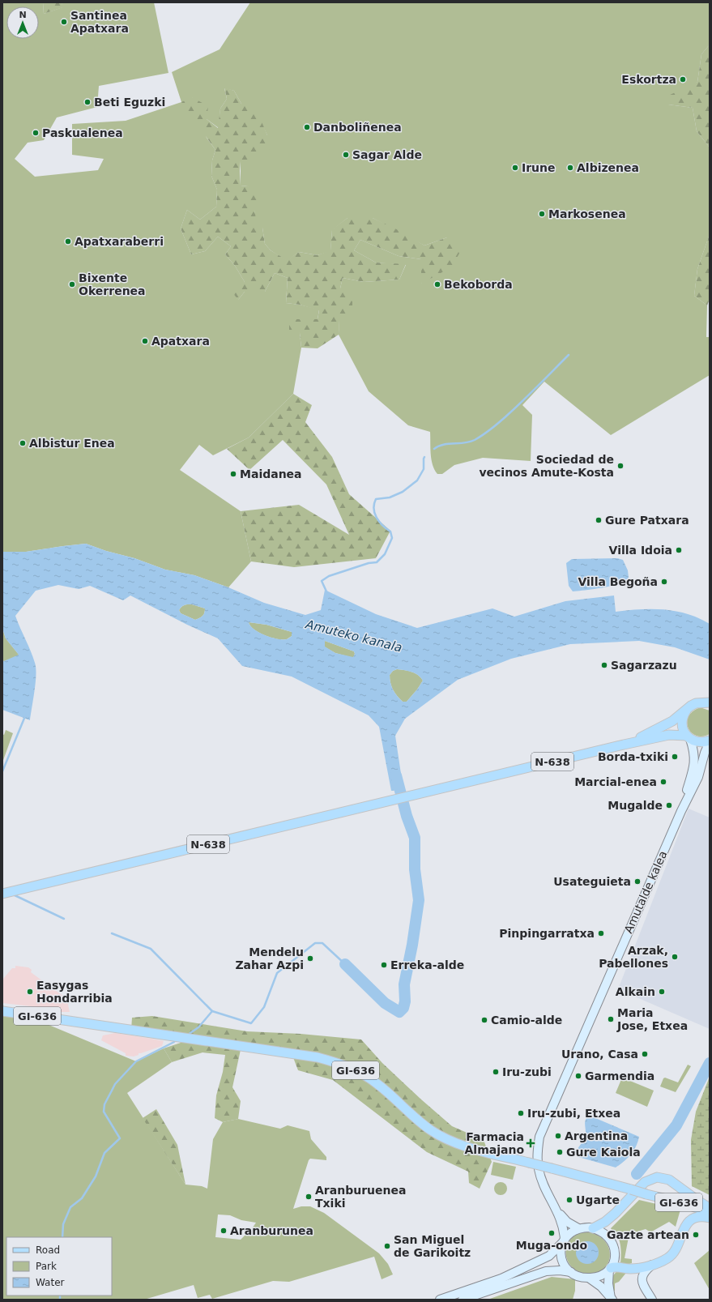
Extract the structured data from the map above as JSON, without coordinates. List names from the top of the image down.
{
  "streets": {
    "main road": ["N-638", "Amutalde kalea", "GI-636"]
  },
  "crossings": [
    ["N-638", "Amutalde kalea"]
  ],
  "water": ["Amuteko kanala"],
  "places": {
    "other": [
      "Santinea Apatxara",
      "Eskortza",
      "Beti Eguzki",
      "Danboliñenea",
      "Paskualenea",
      "Sagar Alde",
      "Irune",
      "Albizenea",
      "Markosenea",
      "Apatxaraberri",
      "Bixente Okerrenea",
      "Bekoborda",
      "Apatxara",
      "Albistur Enea",
      "Sociedad de vecinos Amute-Kosta",
      "Maidanea",
      "Gure Patxara",
      "Villa Idoia",
      "Villa Begoña",
      "Sagarzazu",
      "Borda-txiki",
      "Marcial-enea",
      "Mugalde",
      "Usateguieta",
      "Pinpingarratxa",
      "Arzak, Pabellones",
      "Mendelu Zahar Azpi",
      "Erreka-alde",
      "Easygas Hondarribia",
      "Alkain",
      "Maria Jose, Etxea",
      "Camio-alde",
      "Urano, Casa",
      "Iru-zubi",
      "Garmendia",
      "Iru-zubi, Etxea",
      "Argentina",
      "Gure Kaiola",
      "Aranburuenea Txiki",
      "Ugarte",
      "Aranburunea",
      "Muga-ondo",
      "Gazte artean",
      "San Miguel de Garikoitz"
    ],
    "health": ["Farmacia Almajano"]
  },
  "legend": ["Road", "Park", "Water"],
  "north": "top"
}
